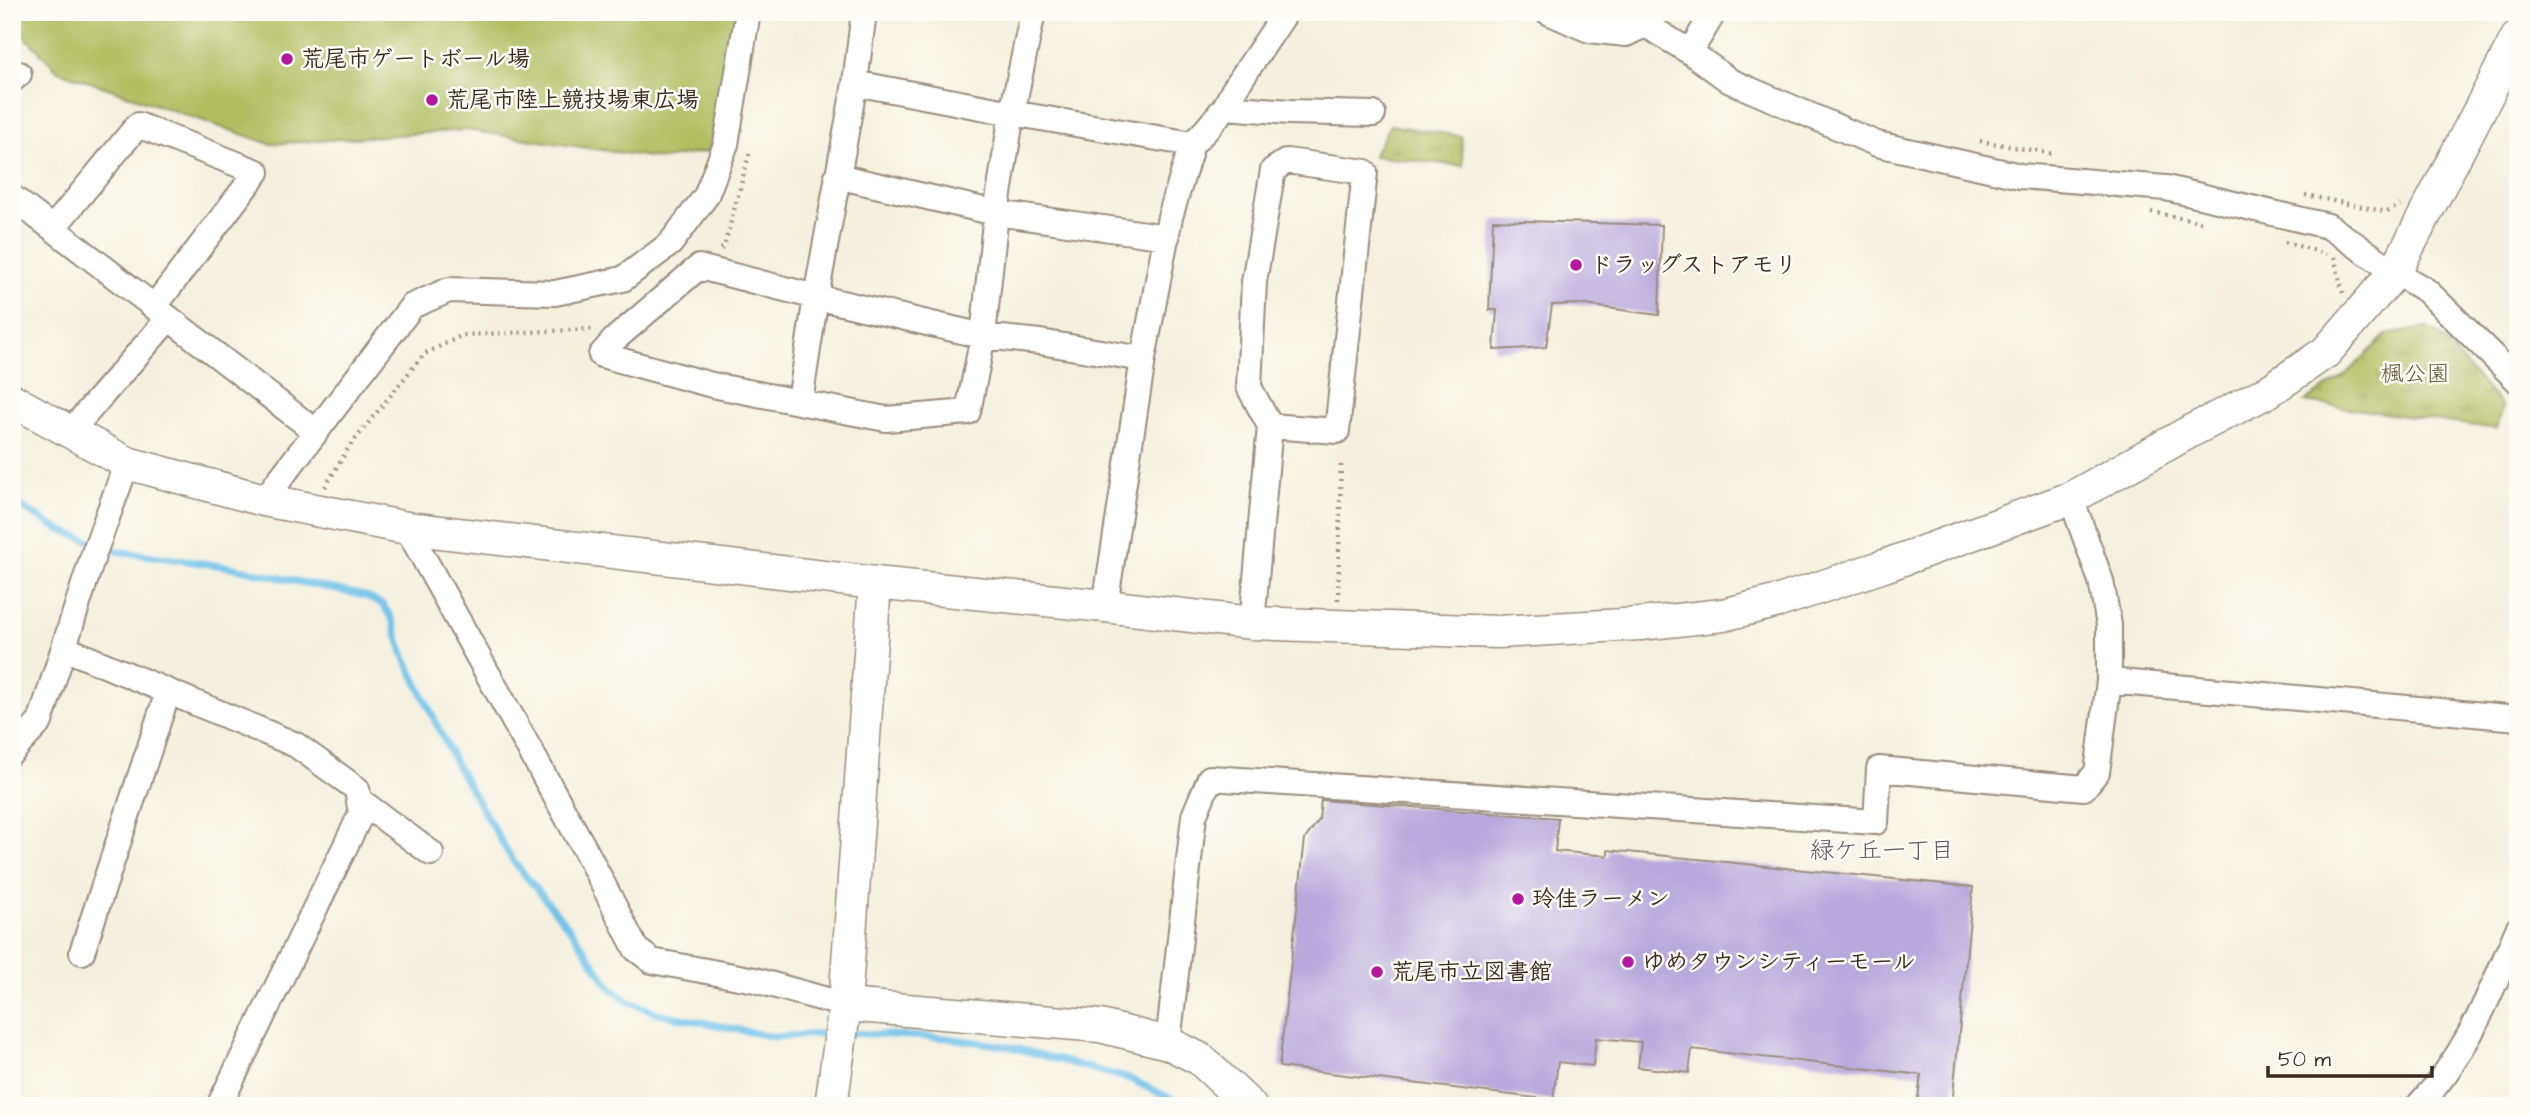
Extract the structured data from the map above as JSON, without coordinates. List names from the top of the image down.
{
  "districts": ["緑ケ丘一丁目"],
  "parks": ["楓公園"],
  "places": [
    "荒尾市ゲートボール場",
    "荒尾市陸上競技場東広場",
    "ドラッグストアモリ",
    "玲佳ラーメン",
    "ゆめタウンシティーモール",
    "荒尾市立図書館"
  ],
  "scale_bar": "50 m"
}
